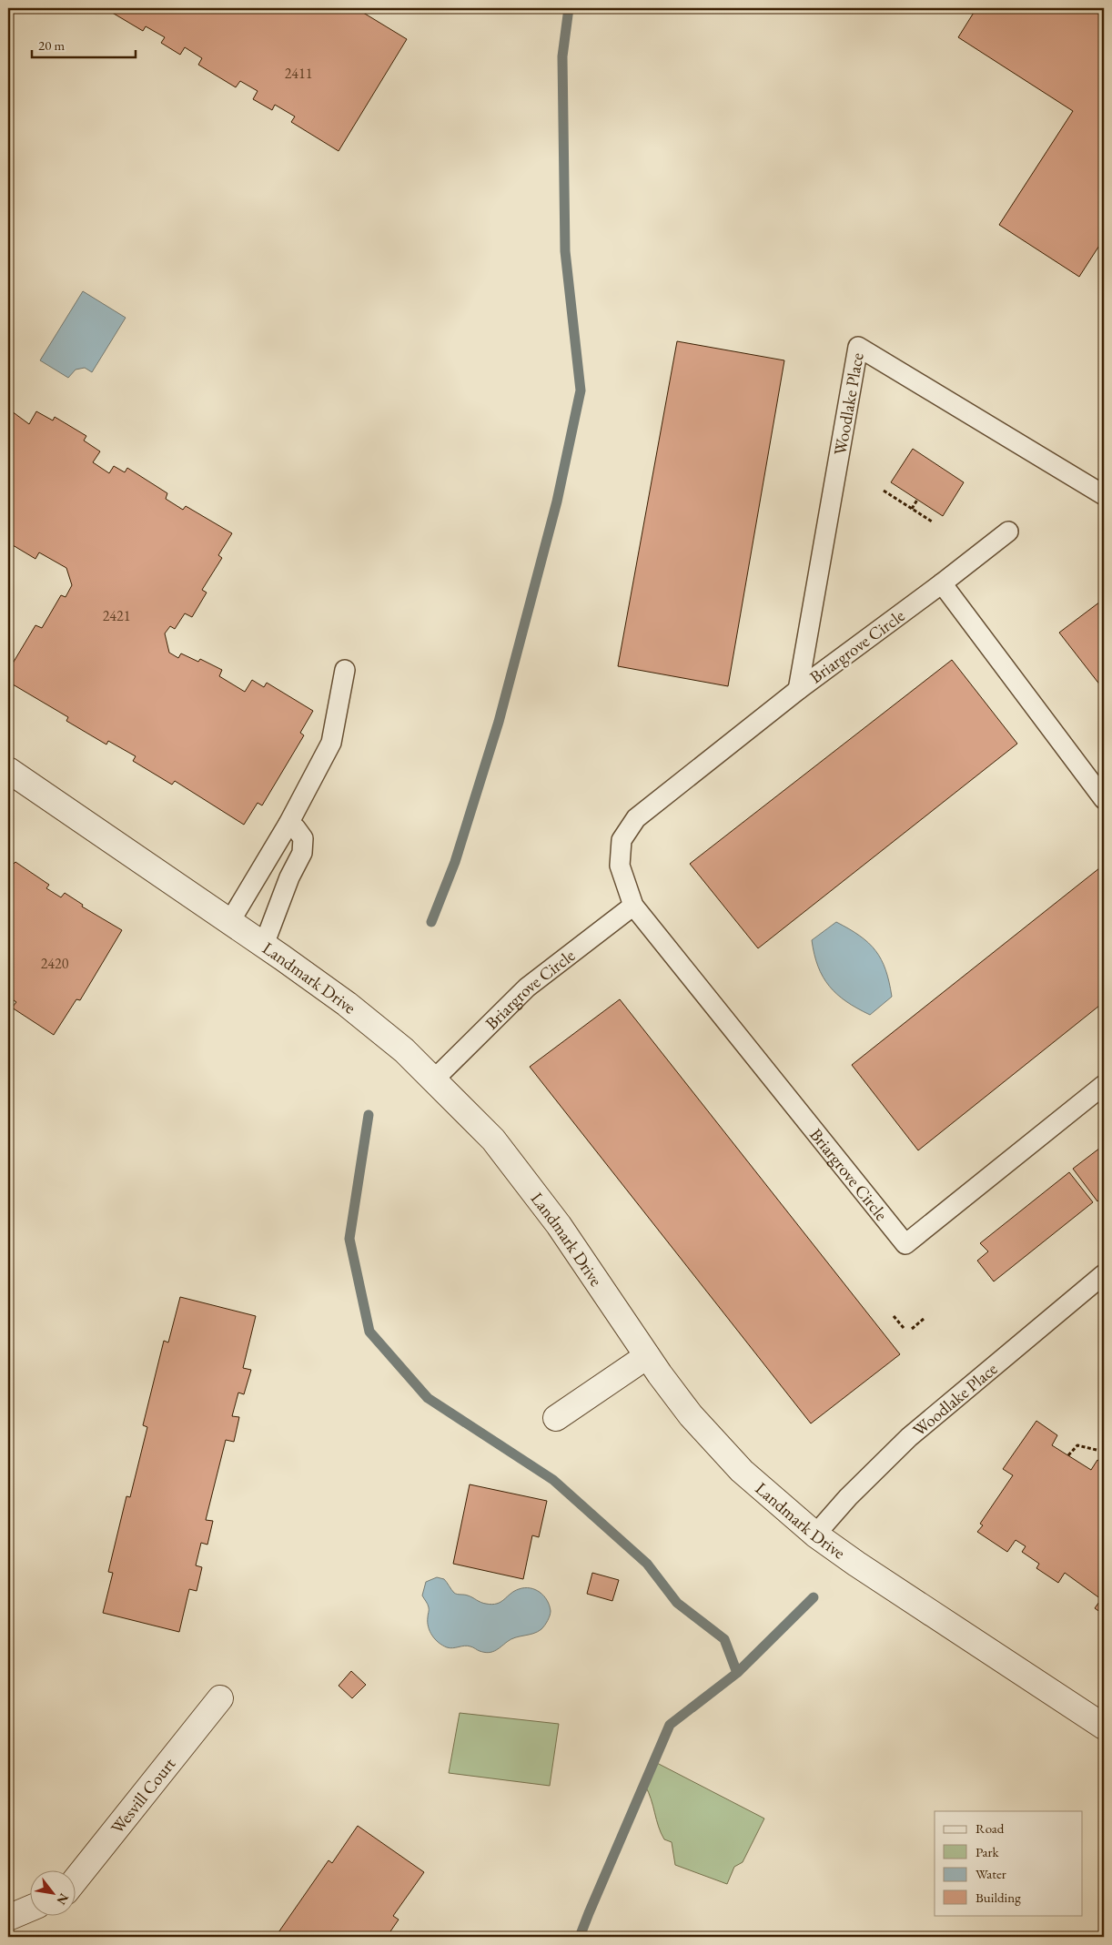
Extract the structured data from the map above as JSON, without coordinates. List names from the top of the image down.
{
  "streets": {
    "street": ["Landmark Drive", "Wesvill Court"],
    "lane": ["Woodlake Place", "Briargrove Circle"]
  },
  "crossings": [
    ["Woodlake Place", "Briargrove Circle"],
    ["Woodlake Place", "Landmark Drive"],
    ["Briargrove Circle", "Landmark Drive"]
  ],
  "house_numbers": ["2411", "2421", "2420"],
  "legend": [
    "Road",
    "Park",
    "Water",
    "Building"
  ],
  "scale_bar": "20 m",
  "north": "bottom right"
}
